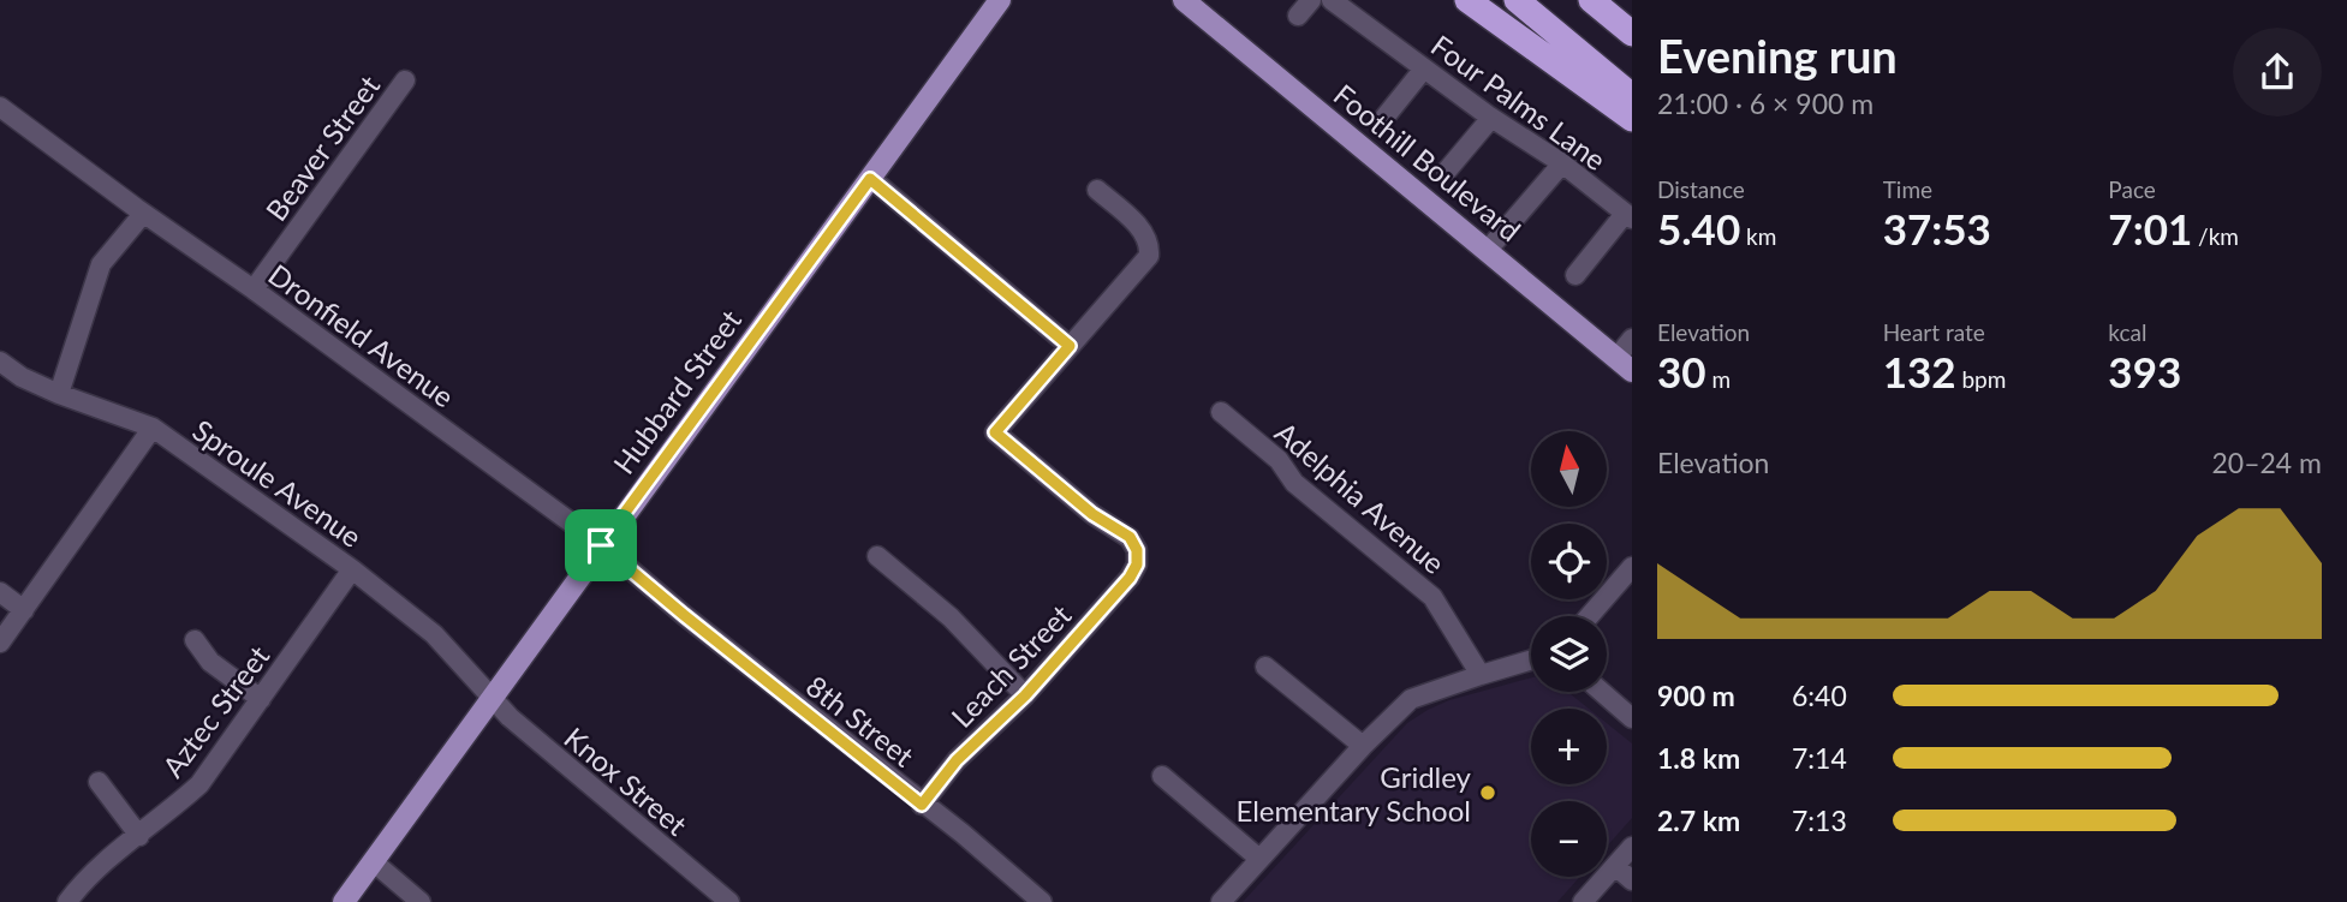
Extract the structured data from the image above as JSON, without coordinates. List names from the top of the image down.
{
  "streets": {
    "main road": ["Foothill Boulevard", "Hubbard Street"],
    "street": [
      "Four Palms Lane",
      "Beaver Street",
      "Dronfield Avenue",
      "Sproule Avenue",
      "Adelphia Avenue",
      "Leach Street",
      "Aztec Street",
      "8th Street",
      "Knox Street"
    ]
  },
  "crossings": [
    ["Beaver Street", "Dronfield Avenue"],
    ["Dronfield Avenue", "Hubbard Street"],
    ["Dronfield Avenue", "8th Street"],
    ["Hubbard Street", "Sproule Avenue"],
    ["Hubbard Street", "Knox Street"],
    ["Sproule Avenue", "Aztec Street"],
    ["Sproule Avenue", "Knox Street"],
    ["Leach Street", "8th Street"]
  ],
  "places": ["Gridley Elementary School"],
  "north": "top",
  "page": {
    "heading": ["Evening run", "21:00 · 6 × 900 m"],
    "stats": [
      ["Distance", "5.40 km"],
      ["Time", "37:53"],
      ["Pace", "7:01 /km"],
      ["Elevation", "30 m"],
      ["Heart rate", "132 bpm"],
      ["kcal", "393"]
    ],
    "chart": ["Elevation", "20–24 m"],
    "map_buttons": ["+", "−"],
    "list": [
      {
        "name": "900 m",
        "note": "6:40"
      },
      {
        "name": "1.8 km",
        "note": "7:14"
      },
      {
        "name": "2.7 km",
        "note": "7:13"
      }
    ]
  }
}
